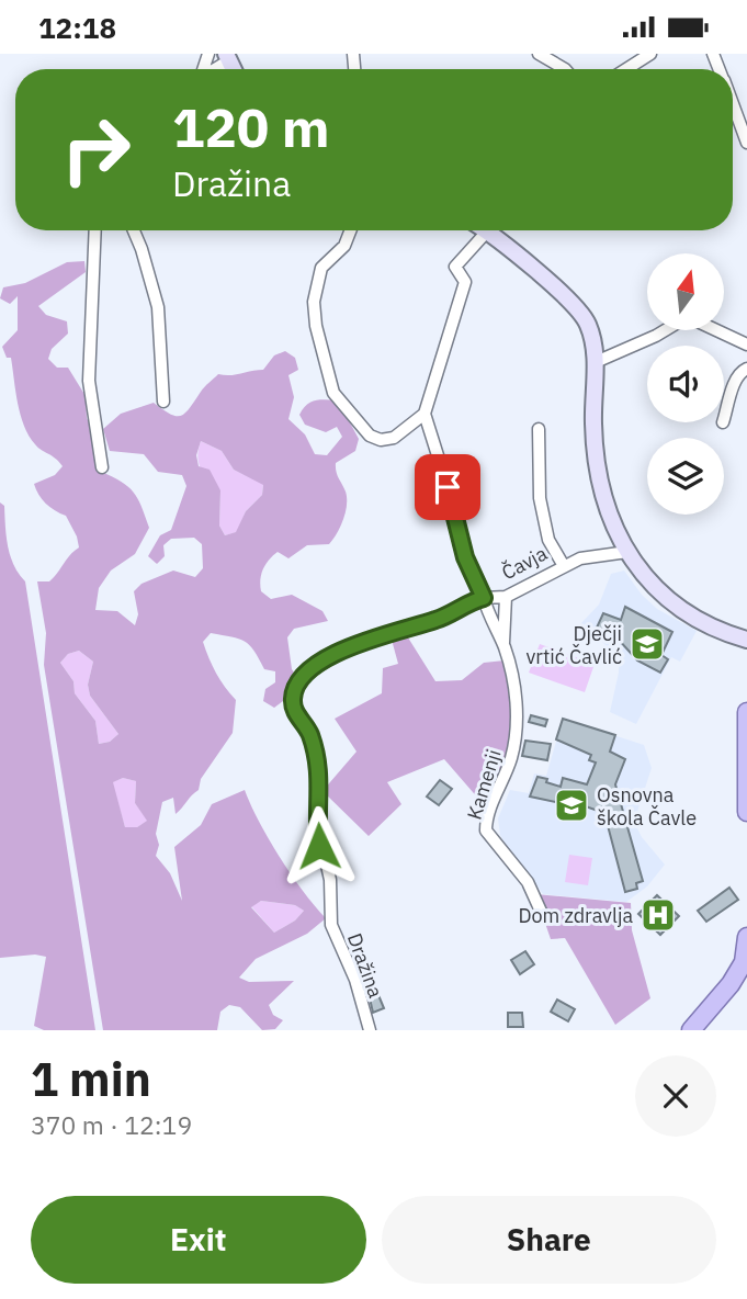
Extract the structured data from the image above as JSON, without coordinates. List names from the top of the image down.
{
  "streets": {
    "street": ["Čavja", "Kamenji", "Dražina"]
  },
  "crossings": [
    ["Čavja", "Kamenji"],
    ["Čavja", "Dražina"],
    ["Kamenji", "Dražina"]
  ],
  "places": {
    "school or university": ["Dječji vrtić Čavlić", "Osnovna škola Čavle"],
    "hospital": ["Dom zdravlja"]
  },
  "north": "top",
  "page": {
    "status": "12:18",
    "turn": ["120 m", "Dražina"],
    "heading": ["1 min", "370 m · 12:19"],
    "buttons": ["Exit", "Share"]
  }
}
